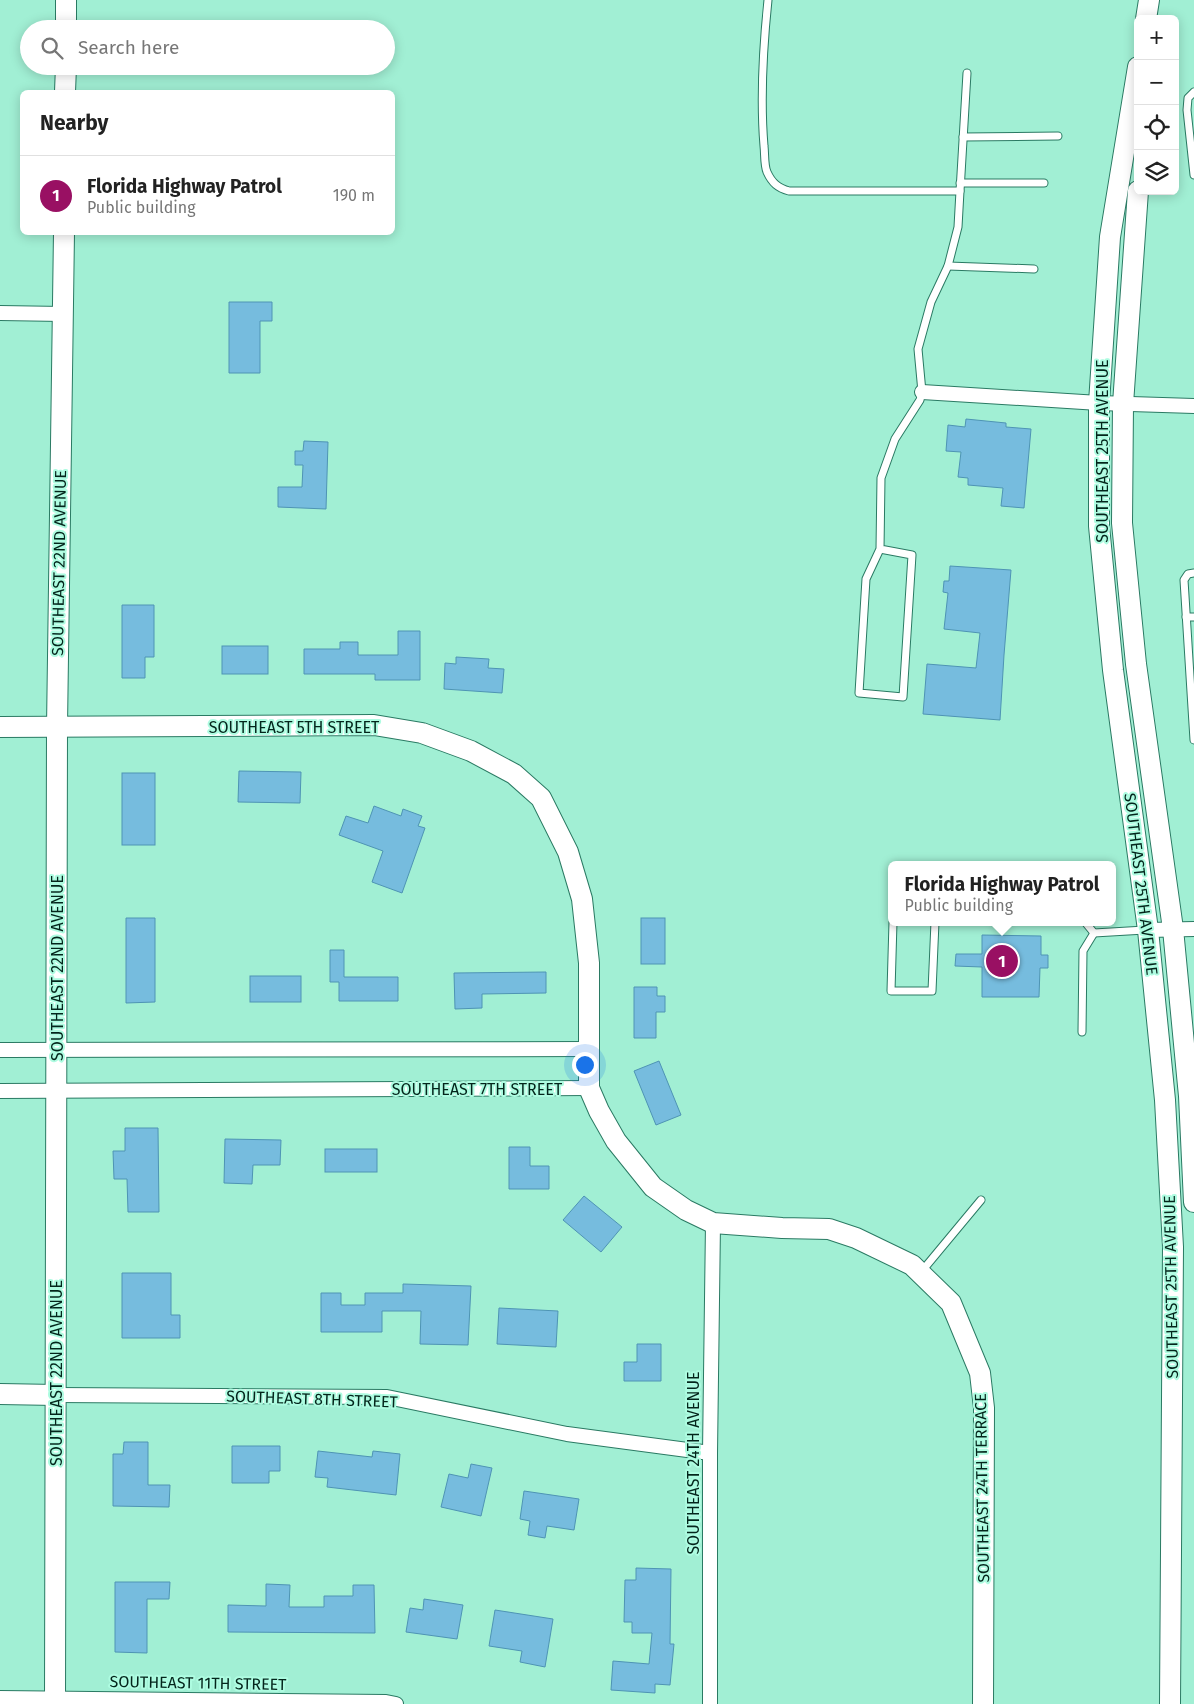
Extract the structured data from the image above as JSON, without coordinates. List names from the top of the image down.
{
  "streets": {
    "street": [
      "SOUTHEAST 25TH AVENUE",
      "SOUTHEAST 22ND AVENUE",
      "SOUTHEAST 5TH STREET",
      "SOUTHEAST 7TH STREET",
      "SOUTHEAST 8TH STREET",
      "SOUTHEAST 24TH AVENUE",
      "SOUTHEAST 24TH TERRACE",
      "SOUTHEAST 11TH STREET"
    ]
  },
  "crossings": [
    ["SOUTHEAST 22ND AVENUE", "SOUTHEAST 5TH STREET"],
    ["SOUTHEAST 22ND AVENUE", "SOUTHEAST 7TH STREET"],
    ["SOUTHEAST 22ND AVENUE", "SOUTHEAST 8TH STREET"],
    ["SOUTHEAST 22ND AVENUE", "SOUTHEAST 11TH STREET"],
    ["SOUTHEAST 5TH STREET", "SOUTHEAST 7TH STREET"],
    ["SOUTHEAST 8TH STREET", "SOUTHEAST 24TH AVENUE"]
  ],
  "page": {
    "map_buttons": ["+", "−"],
    "search": "Search here",
    "heading": "Nearby",
    "list": [
      {
        "mark": "1",
        "name": "Florida Highway Patrol",
        "note": "Public building",
        "value": "190 m"
      }
    ],
    "popup": ["Florida Highway Patrol", "Public building"],
    "pins": "1"
  }
}
